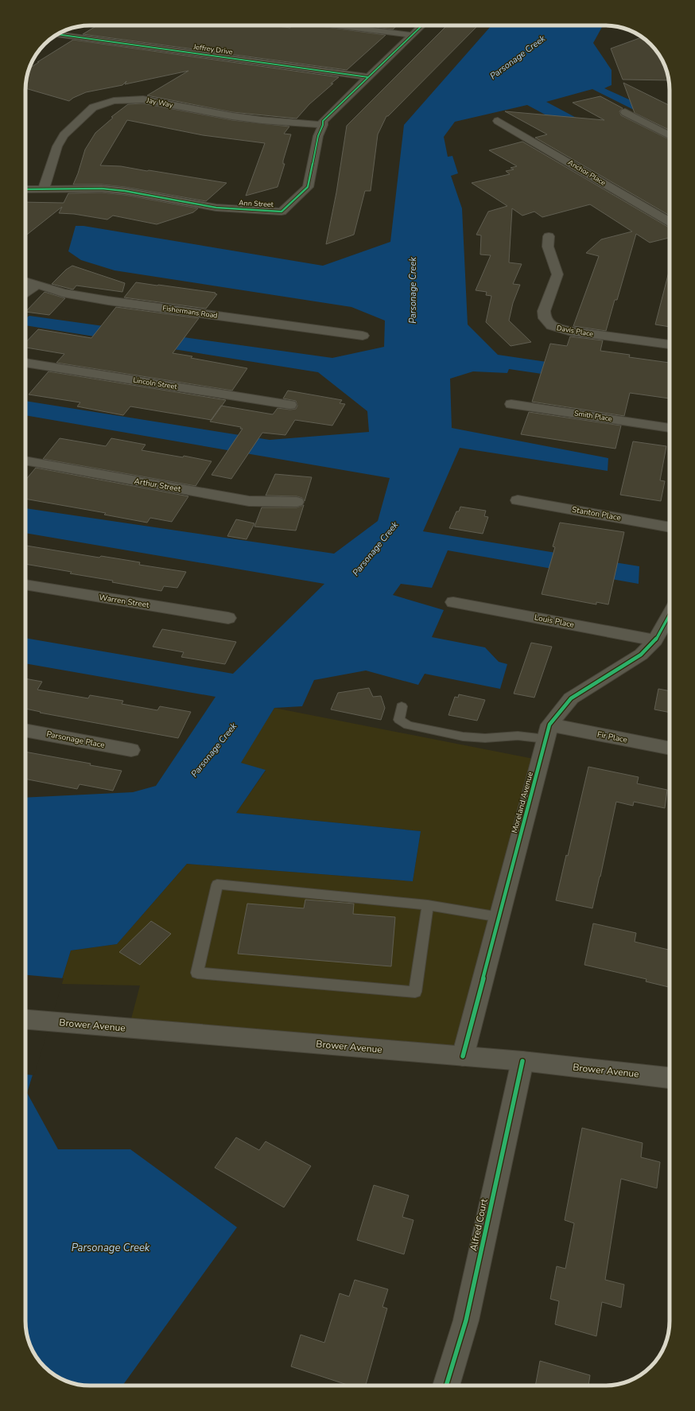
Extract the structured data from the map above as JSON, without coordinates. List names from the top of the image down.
{
  "streets": {
    "street": [
      "Jeffrey Drive",
      "Jay Way",
      "Anchor Place",
      "Ann Street",
      "Fishermans Road",
      "Davis Place",
      "Lincoln Street",
      "Smith Place",
      "Arthur Street",
      "Stanton Place",
      "Warren Street",
      "Louis Place",
      "Fir Place",
      "Parsonage Place",
      "Moreland Avenue",
      "Brower Avenue",
      "Alfred Court"
    ]
  },
  "crossings": [
    ["Jeffrey Drive", "Ann Street"],
    ["Jay Way", "Ann Street"],
    ["Louis Place", "Moreland Avenue"],
    ["Fir Place", "Moreland Avenue"],
    ["Moreland Avenue", "Brower Avenue"],
    ["Brower Avenue", "Alfred Court"]
  ],
  "water": ["Parsonage Creek"]
}
